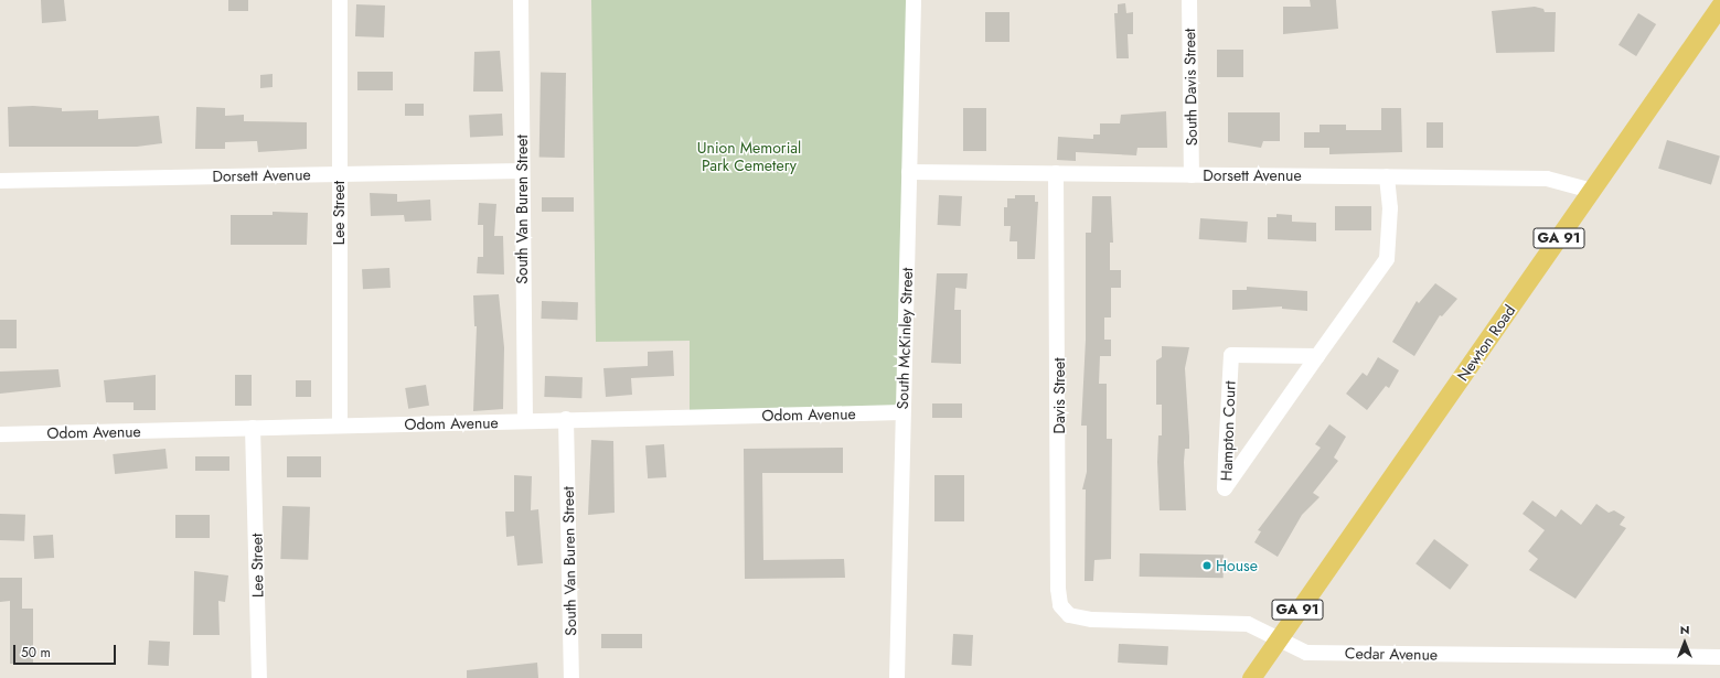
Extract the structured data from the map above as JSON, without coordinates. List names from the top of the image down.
{
  "streets": {
    "main road": ["GA 91", "Newton Road"],
    "street": [
      "South Davis Street",
      "Dorsett Avenue",
      "South Van Buren Street",
      "Lee Street",
      "South McKinley Street",
      "Davis Street",
      "Odom Avenue",
      "Hampton Court",
      "Cedar Avenue"
    ]
  },
  "crossings": [
    ["South Davis Street", "Dorsett Avenue"],
    ["Dorsett Avenue", "South Van Buren Street"],
    ["Dorsett Avenue", "Lee Street"],
    ["Dorsett Avenue", "South McKinley Street"],
    ["Dorsett Avenue", "Newton Road"],
    ["Dorsett Avenue", "Davis Street"],
    ["Dorsett Avenue", "Hampton Court"],
    ["South Van Buren Street", "Odom Avenue"],
    ["Lee Street", "Odom Avenue"],
    ["South McKinley Street", "Odom Avenue"],
    ["Newton Road", "Cedar Avenue"],
    ["Davis Street", "Cedar Avenue"]
  ],
  "parks": ["Union Memorial Park Cemetery"],
  "places": ["House"],
  "scale_bar": "50 m",
  "north": "top"
}
